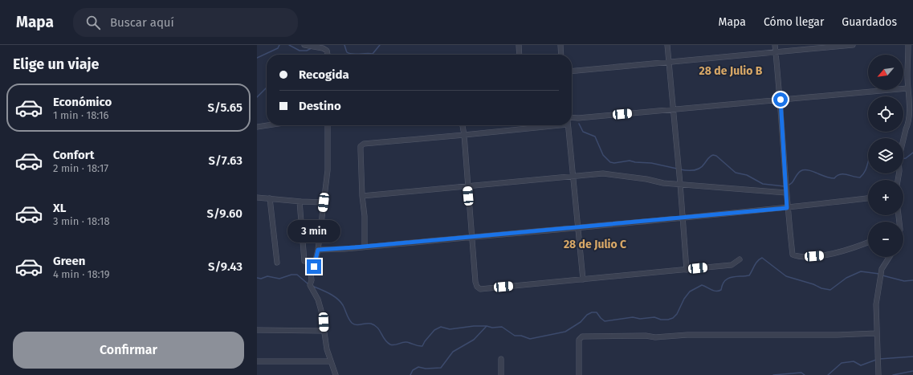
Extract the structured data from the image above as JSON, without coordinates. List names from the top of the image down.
{
  "districts": ["28 de Julio B", "28 de Julio C"],
  "north": "bottom left",
  "page": {
    "header": "Mapa",
    "search": "Buscar aquí",
    "nav": ["Mapa", "Cómo llegar", "Guardados"],
    "heading": "Elige un viaje",
    "map_buttons": ["+", "−"],
    "banner": ["Recogida", "Destino"],
    "list": [
      {
        "name": "Económico",
        "note": "1 min · 18:16",
        "value": "S/5.65"
      },
      {
        "name": "Confort",
        "note": "2 min · 18:17",
        "value": "S/7.63"
      },
      {
        "name": "XL",
        "note": "3 min · 18:18",
        "value": "S/9.60"
      },
      {
        "name": "Green",
        "note": "4 min · 18:19",
        "value": "S/9.43"
      }
    ],
    "bubble": "3 min",
    "buttons": "Confirmar"
  }
}
